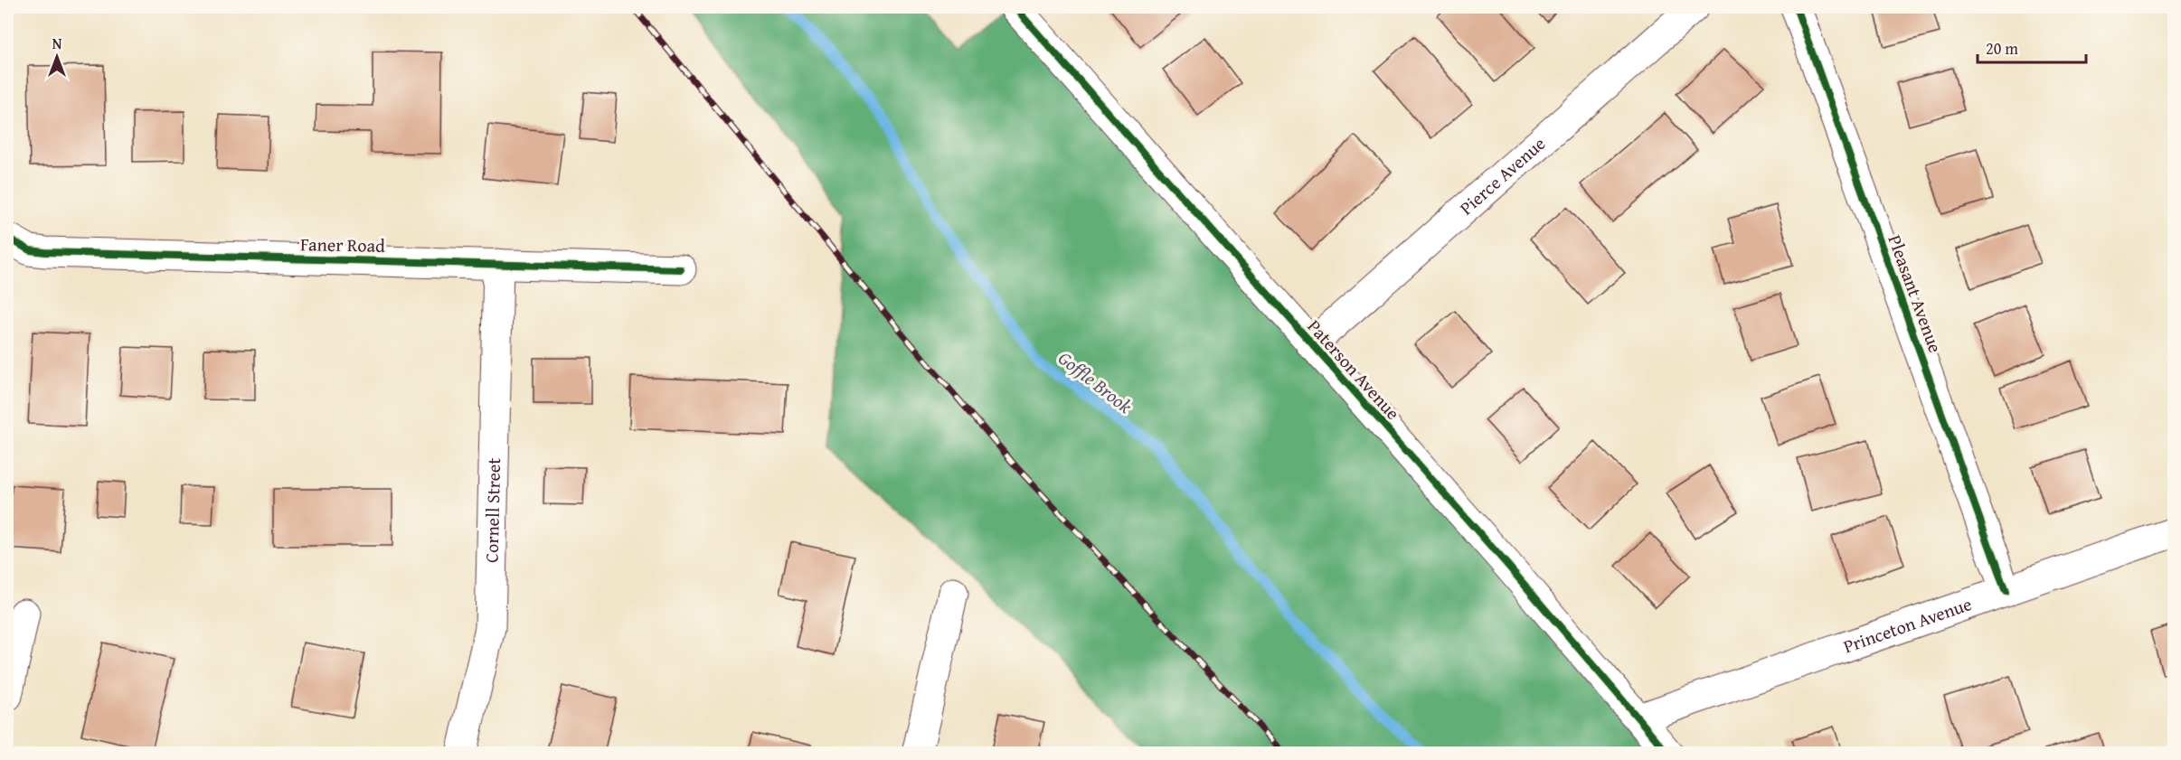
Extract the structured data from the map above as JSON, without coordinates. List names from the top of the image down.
{
  "streets": {
    "street": [
      "Pierce Avenue",
      "Faner Road",
      "Pleasant Avenue",
      "Paterson Avenue",
      "Cornell Street",
      "Princeton Avenue"
    ]
  },
  "crossings": [
    ["Pierce Avenue", "Paterson Avenue"],
    ["Faner Road", "Cornell Street"],
    ["Pleasant Avenue", "Princeton Avenue"],
    ["Paterson Avenue", "Princeton Avenue"]
  ],
  "water": ["Goffle Brook"],
  "scale_bar": "20 m",
  "north": "top"
}
